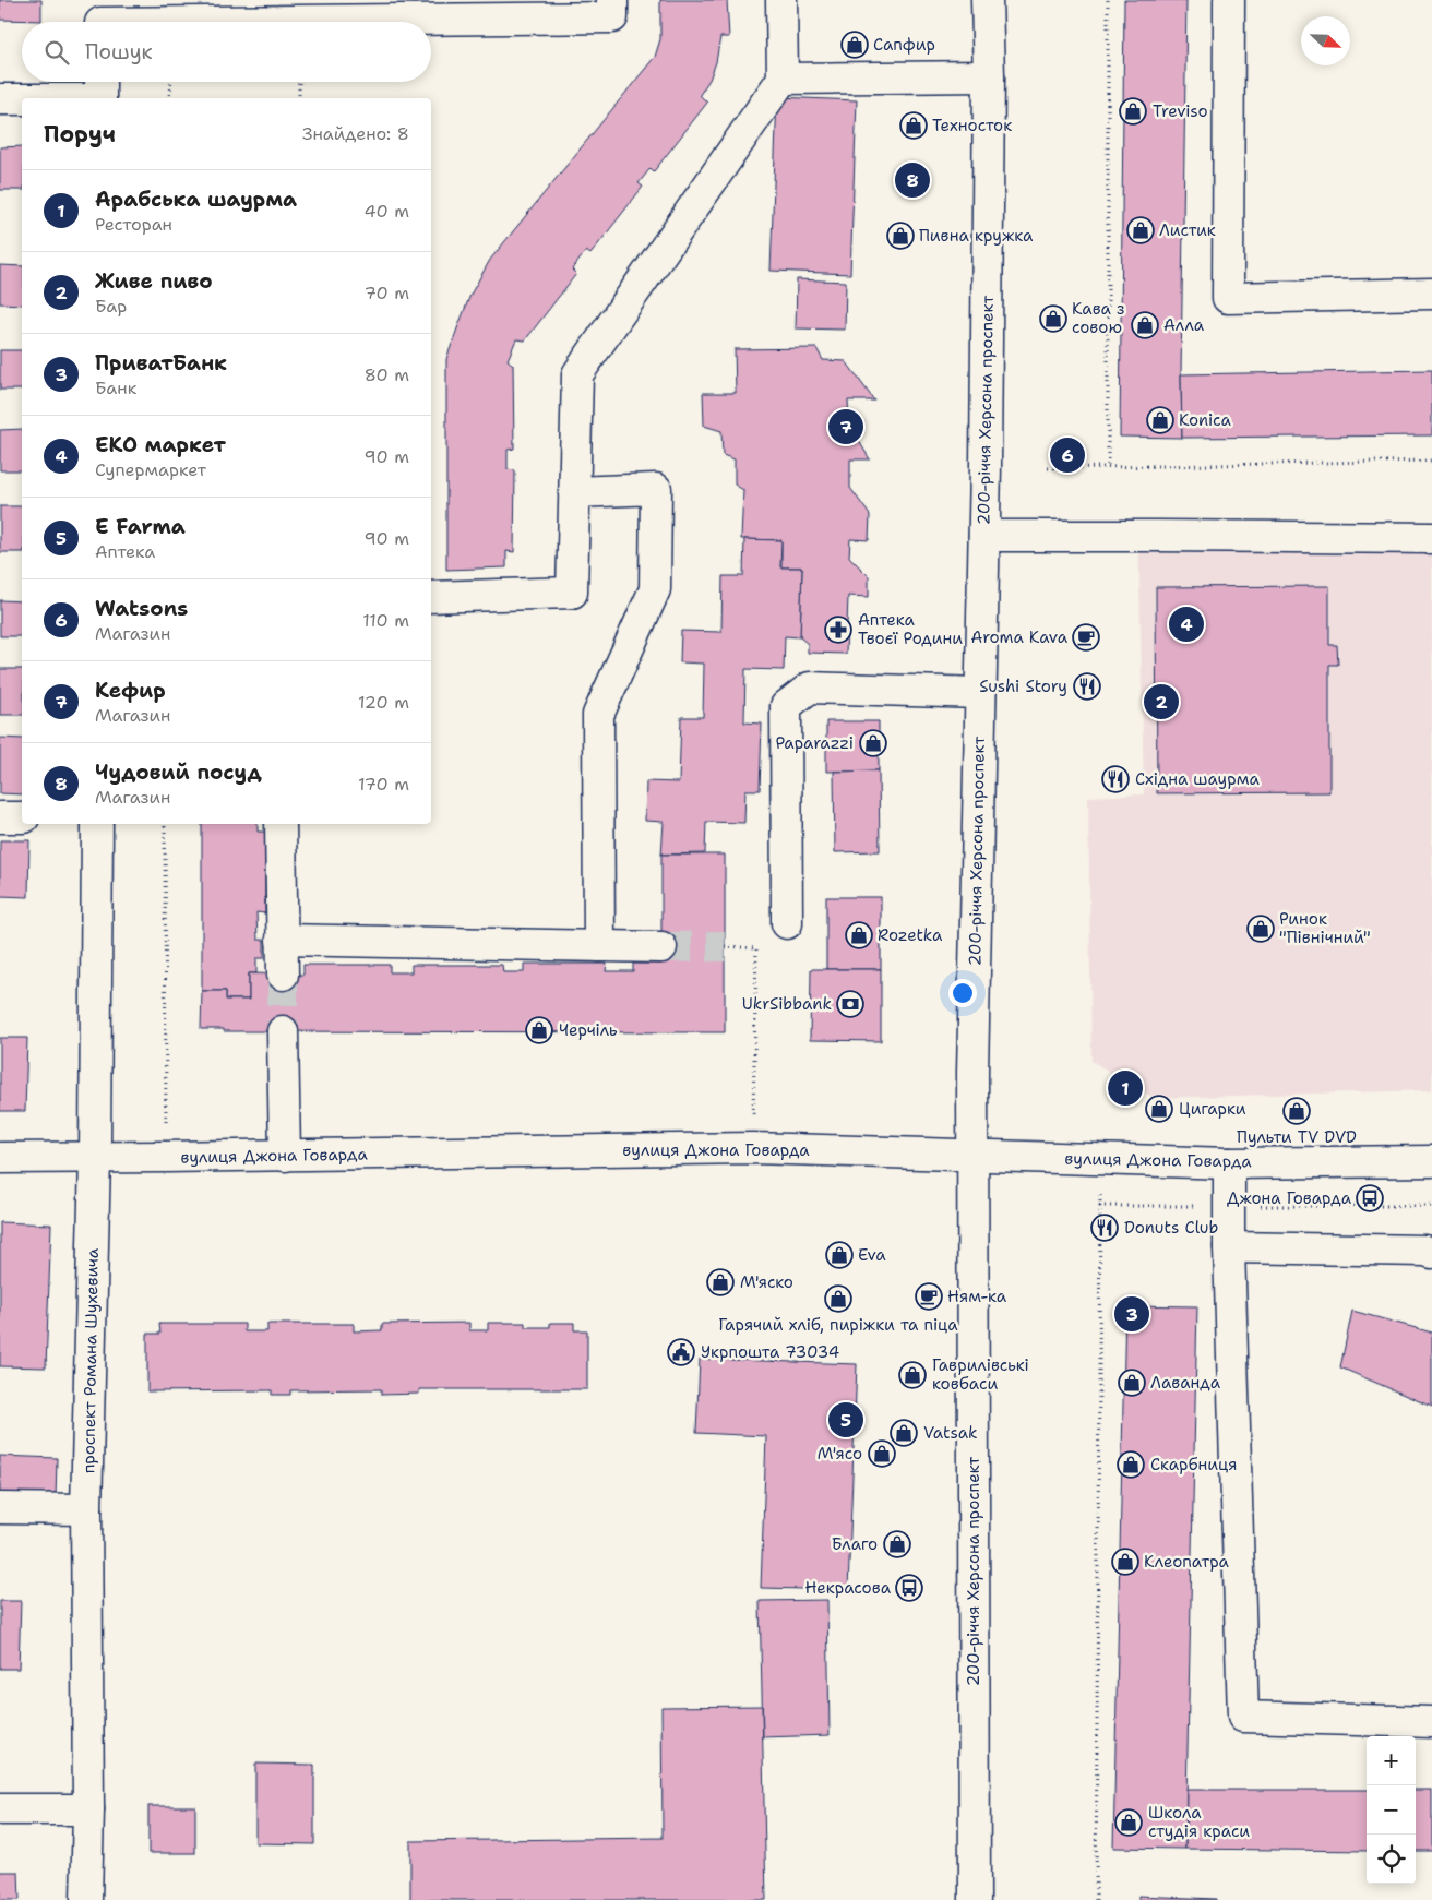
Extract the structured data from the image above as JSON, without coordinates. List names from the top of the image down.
{
  "streets": {
    "street": ["200-річчя Херсона проспект", "вулиця Джона Говарда", "проспект Романа Шухевича"]
  },
  "crossings": [
    ["200-річчя Херсона проспект", "вулиця Джона Говарда"],
    ["вулиця Джона Говарда", "проспект Романа Шухевича"]
  ],
  "places": {
    "shop": [
      "Сапфир",
      "Treviso",
      "Техносток",
      "Листик",
      "Пивна кружка",
      "Кава з совою",
      "Алла",
      "Konica",
      "Paparazzi",
      "Ринок \"Північний\"",
      "Rozetka",
      "Черчіль",
      "Цигарки",
      "Пульти TV DVD",
      "Eva",
      "М'яско",
      "Гарячий хліб, пиріжки та піца",
      "Гаврилівські ковбаси",
      "Лаванда",
      "Vatsak",
      "М'ясо",
      "Скарбниця",
      "Благо",
      "Клеопатра",
      "Школа студія краси"
    ],
    "pharmacy": ["Аптека Твоєї Родини"],
    "cafe": ["Aroma Kava", "Ням-ка"],
    "restaurant": ["Sushi Story", "Східна шаурма", "Donuts Club"],
    "bank": ["UkrSibbank"],
    "bus stop": ["Джона Говарда", "Некрасова"],
    "public building": ["Укрпошта 73034"]
  },
  "north": "bottom right",
  "page": {
    "search": "Пошук",
    "heading": ["Поруч", "Знайдено: 8"],
    "pins": [
      "8",
      "7",
      "6",
      "4",
      "2",
      "1",
      "3",
      "5"
    ],
    "list": [
      {
        "mark": "1",
        "name": "Арабська шаурма",
        "note": "Ресторан",
        "value": "40 m"
      },
      {
        "mark": "2",
        "name": "Живе пиво",
        "note": "Бар",
        "value": "70 m"
      },
      {
        "mark": "3",
        "name": "ПриватБанк",
        "note": "Банк",
        "value": "80 m"
      },
      {
        "mark": "4",
        "name": "ЕКО маркет",
        "note": "Супермаркет",
        "value": "90 m"
      },
      {
        "mark": "5",
        "name": "E Farma",
        "note": "Аптека",
        "value": "90 m"
      },
      {
        "mark": "6",
        "name": "Watsons",
        "note": "Магазин",
        "value": "110 m"
      },
      {
        "mark": "7",
        "name": "Кефир",
        "note": "Магазин",
        "value": "120 m"
      },
      {
        "mark": "8",
        "name": "Чудовий посуд",
        "note": "Магазин",
        "value": "170 m"
      }
    ],
    "map_buttons": ["+", "−"]
  }
}
